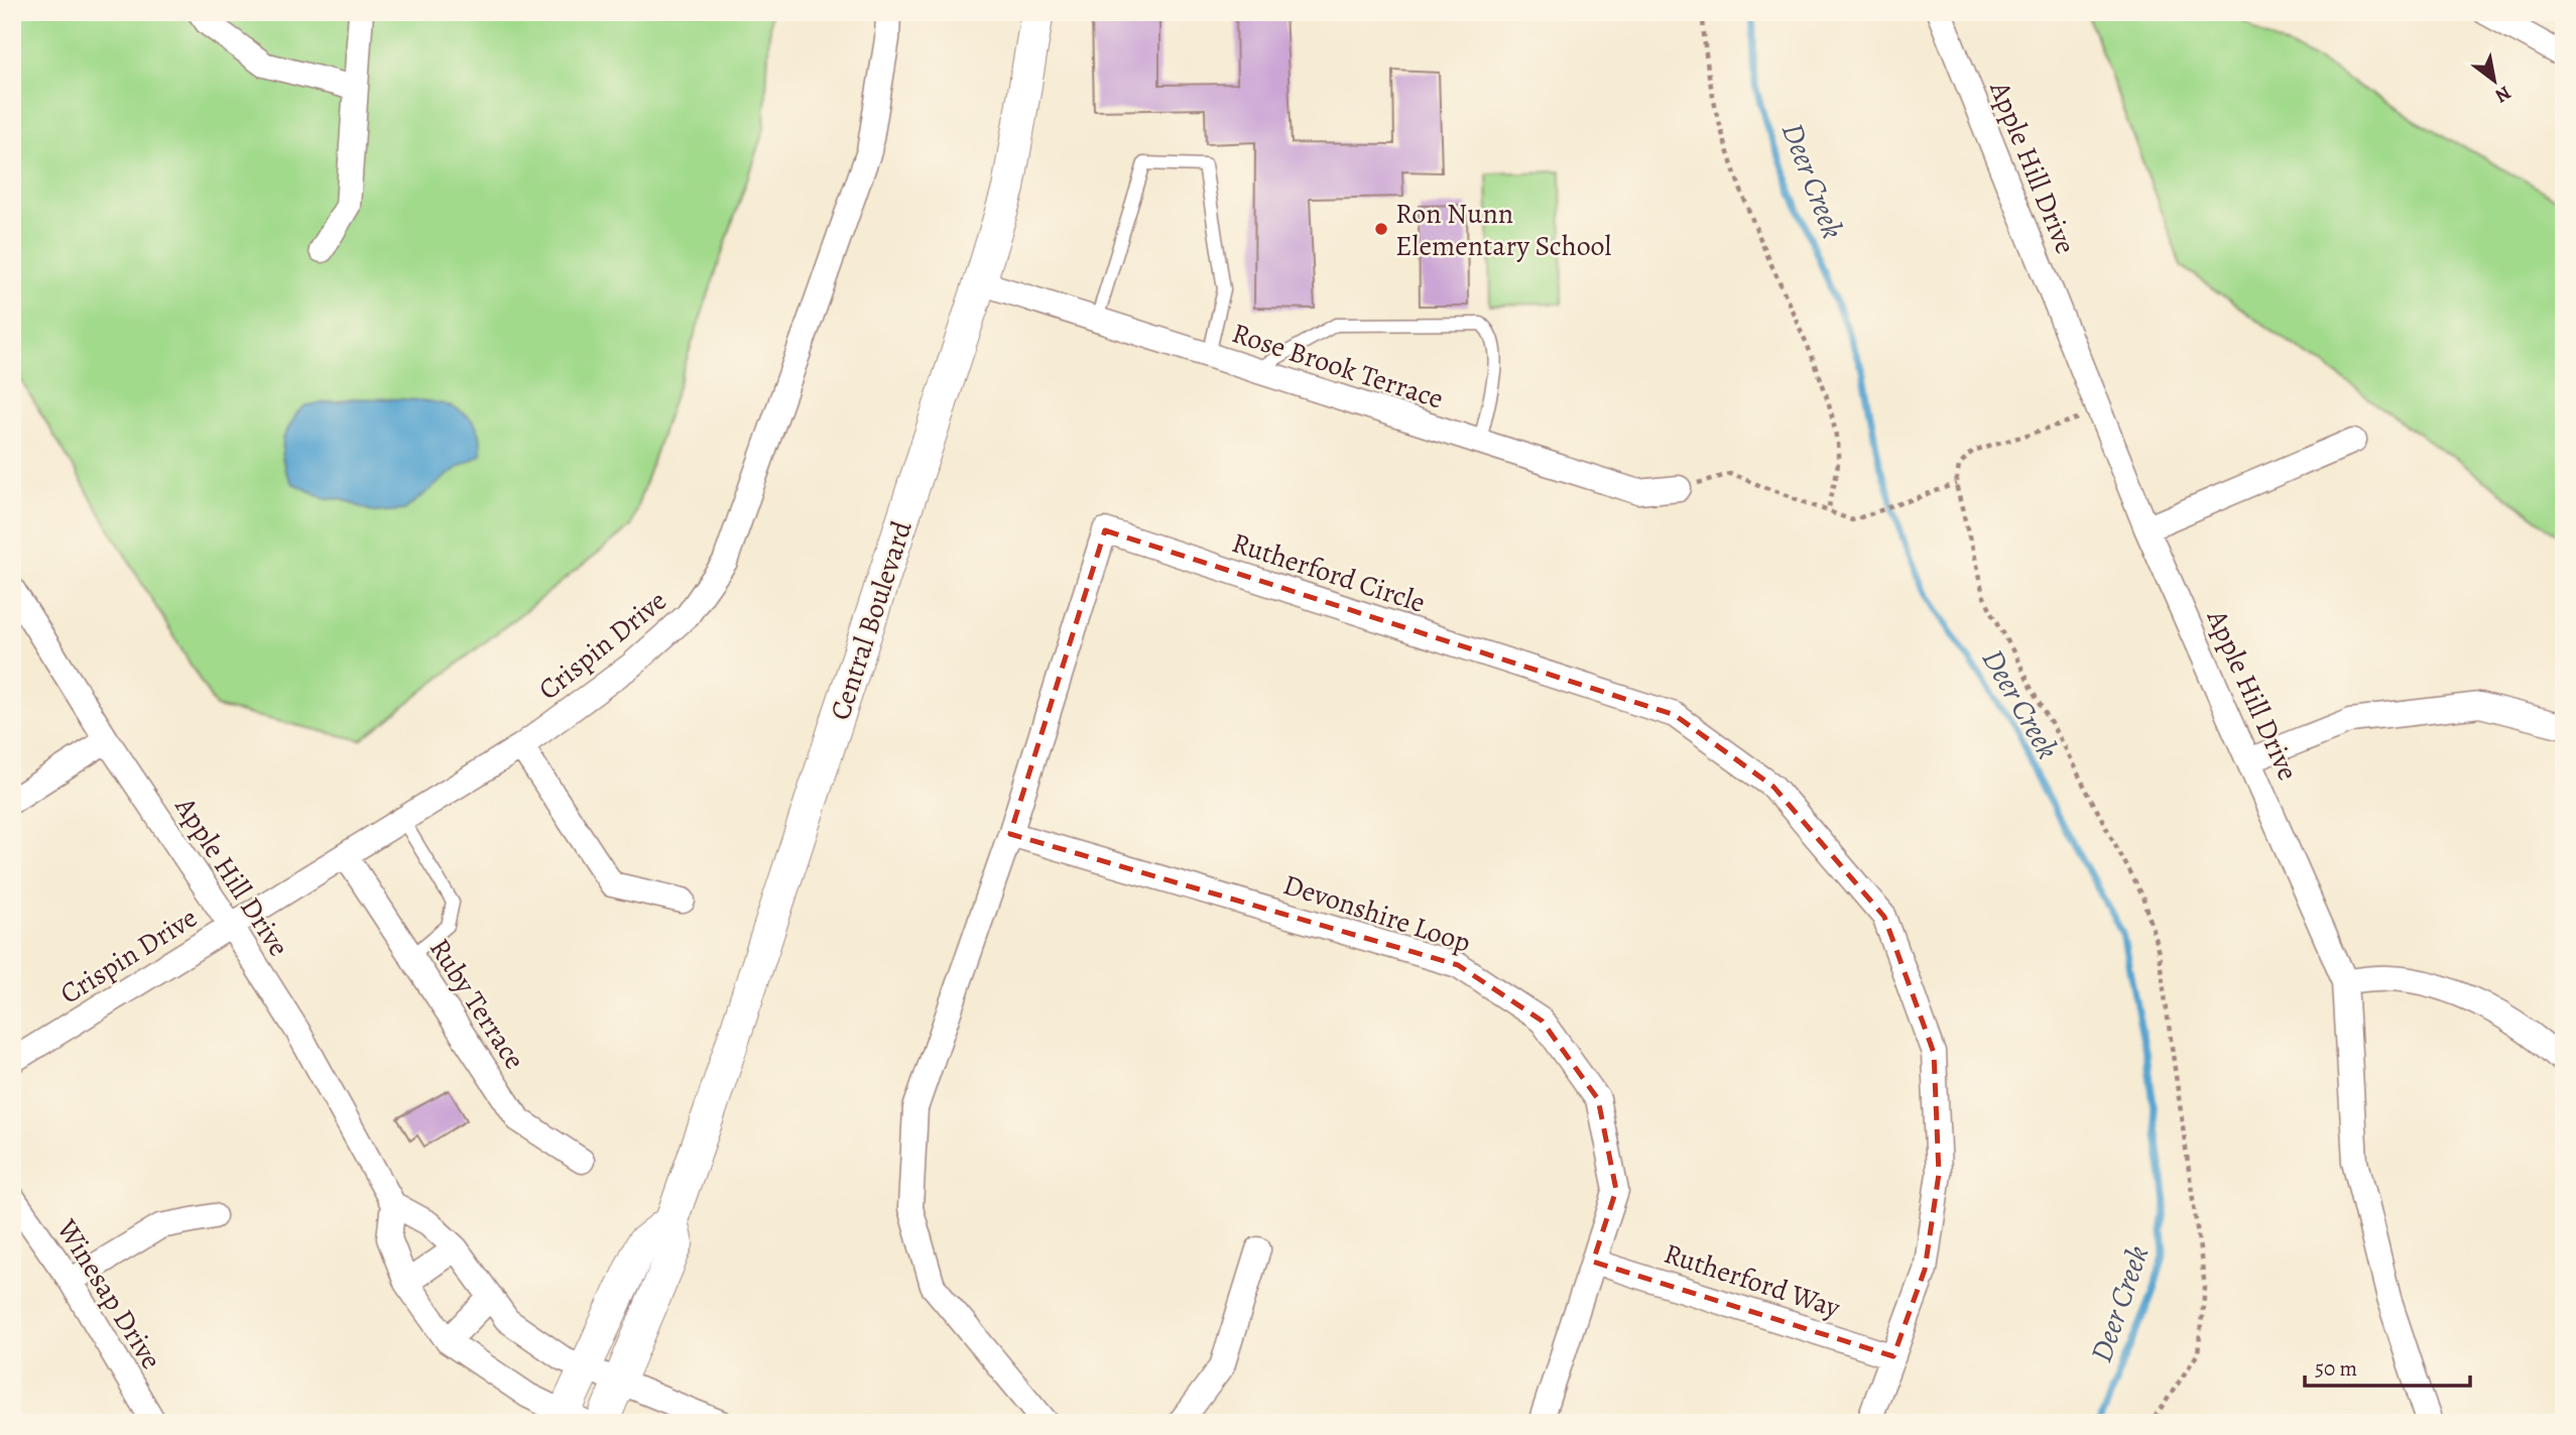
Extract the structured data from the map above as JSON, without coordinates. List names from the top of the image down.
{
  "streets": {
    "street": [
      "Apple Hill Drive",
      "Rose Brook Terrace",
      "Rutherford Circle",
      "Central Boulevard",
      "Crispin Drive",
      "Devonshire Loop",
      "Ruby Terrace",
      "Rutherford Way",
      "Winesap Drive"
    ]
  },
  "crossings": [
    ["Apple Hill Drive", "Crispin Drive"],
    ["Rose Brook Terrace", "Central Boulevard"],
    ["Rutherford Circle", "Devonshire Loop"],
    ["Rutherford Circle", "Rutherford Way"],
    ["Crispin Drive", "Ruby Terrace"],
    ["Devonshire Loop", "Rutherford Way"]
  ],
  "water": ["Deer Creek"],
  "places": ["Ron Nunn Elementary School"],
  "scale_bar": "50 m",
  "north": "bottom right"
}
